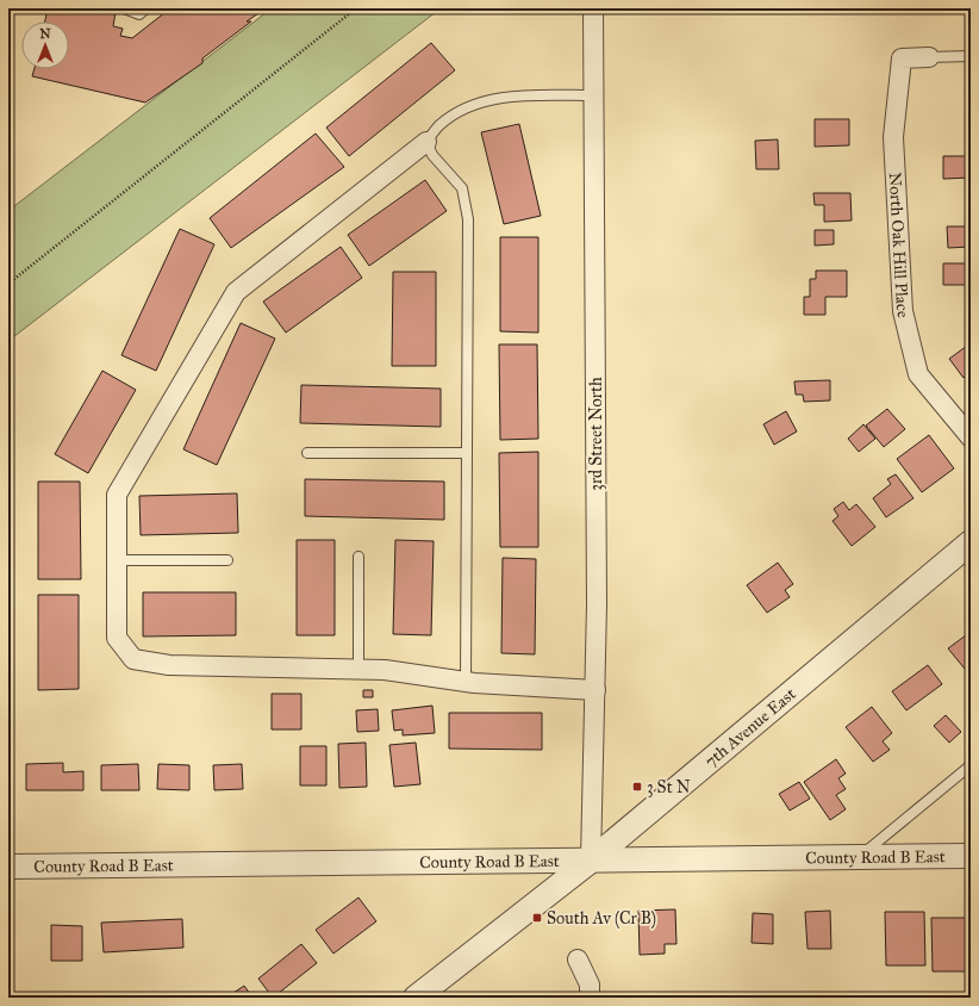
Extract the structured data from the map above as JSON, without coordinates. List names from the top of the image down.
{
  "streets": {
    "street": [
      "North Oak Hill Place",
      "3rd Street North",
      "7th Avenue East",
      "County Road B East"
    ]
  },
  "crossings": [
    ["3rd Street North", "7th Avenue East"],
    ["3rd Street North", "County Road B East"],
    ["7th Avenue East", "County Road B East"]
  ],
  "places": {
    "transit": ["3 St N", "South Av (Cr B)"]
  },
  "north": "top"
}
